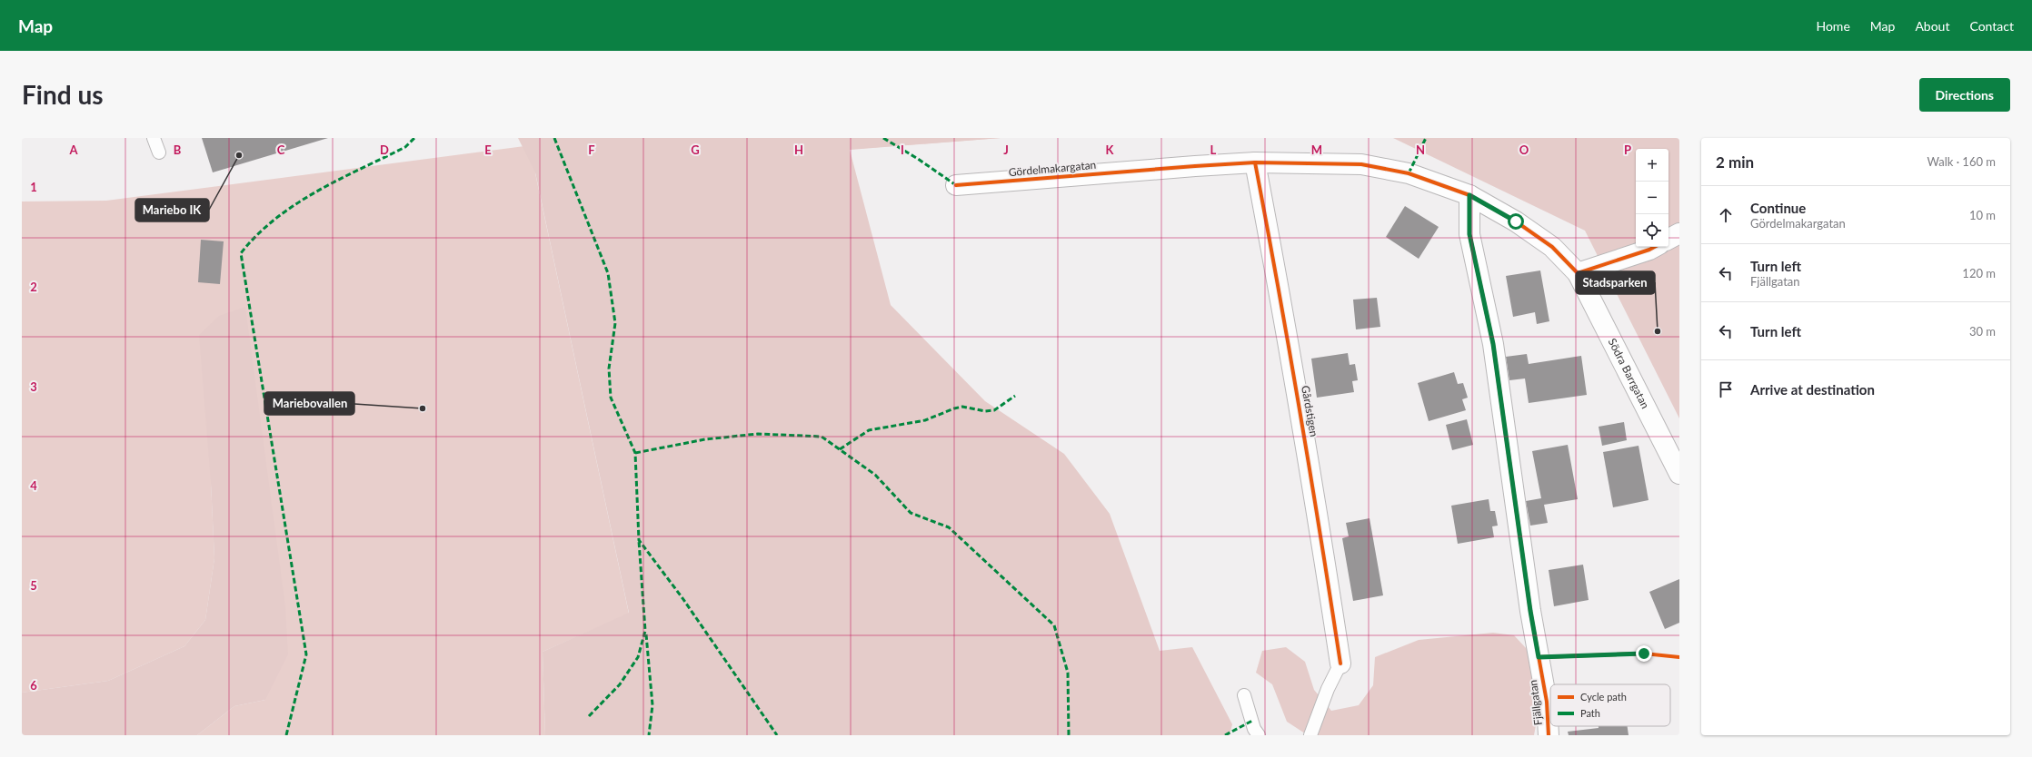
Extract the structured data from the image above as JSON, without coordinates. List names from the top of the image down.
{
  "streets": {
    "street": [
      "Gördelmakargatan",
      "Södra Barrgatan",
      "Gårdstigen",
      "Fjällgatan"
    ]
  },
  "crossings": [
    ["Gördelmakargatan", "Södra Barrgatan"],
    ["Gördelmakargatan", "Gårdstigen"],
    ["Gördelmakargatan", "Fjällgatan"]
  ],
  "places": ["Mariebo IK", "Stadsparken", "Mariebovallen"],
  "legend": ["Cycle path", "Path"],
  "page": {
    "header": "Map",
    "nav": [
      "Home",
      "Map",
      "About",
      "Contact"
    ],
    "buttons": "Directions",
    "title": "Find us",
    "heading": ["2 min", "Walk · 160 m"],
    "map_buttons": ["+", "−"],
    "list": [
      ["Continue", "Gördelmakargatan", "10 m"],
      ["Turn left", "Fjällgatan", "120 m"],
      ["Turn left", "30 m"],
      "Arrive at destination"
    ]
  },
  "grid": {
    "columns": [
      "A",
      "B",
      "C",
      "D",
      "E",
      "F",
      "G",
      "H",
      "I",
      "J",
      "K",
      "L",
      "M",
      "N",
      "O",
      "P"
    ],
    "rows": [
      "1",
      "2",
      "3",
      "4",
      "5",
      "6"
    ]
  }
}
